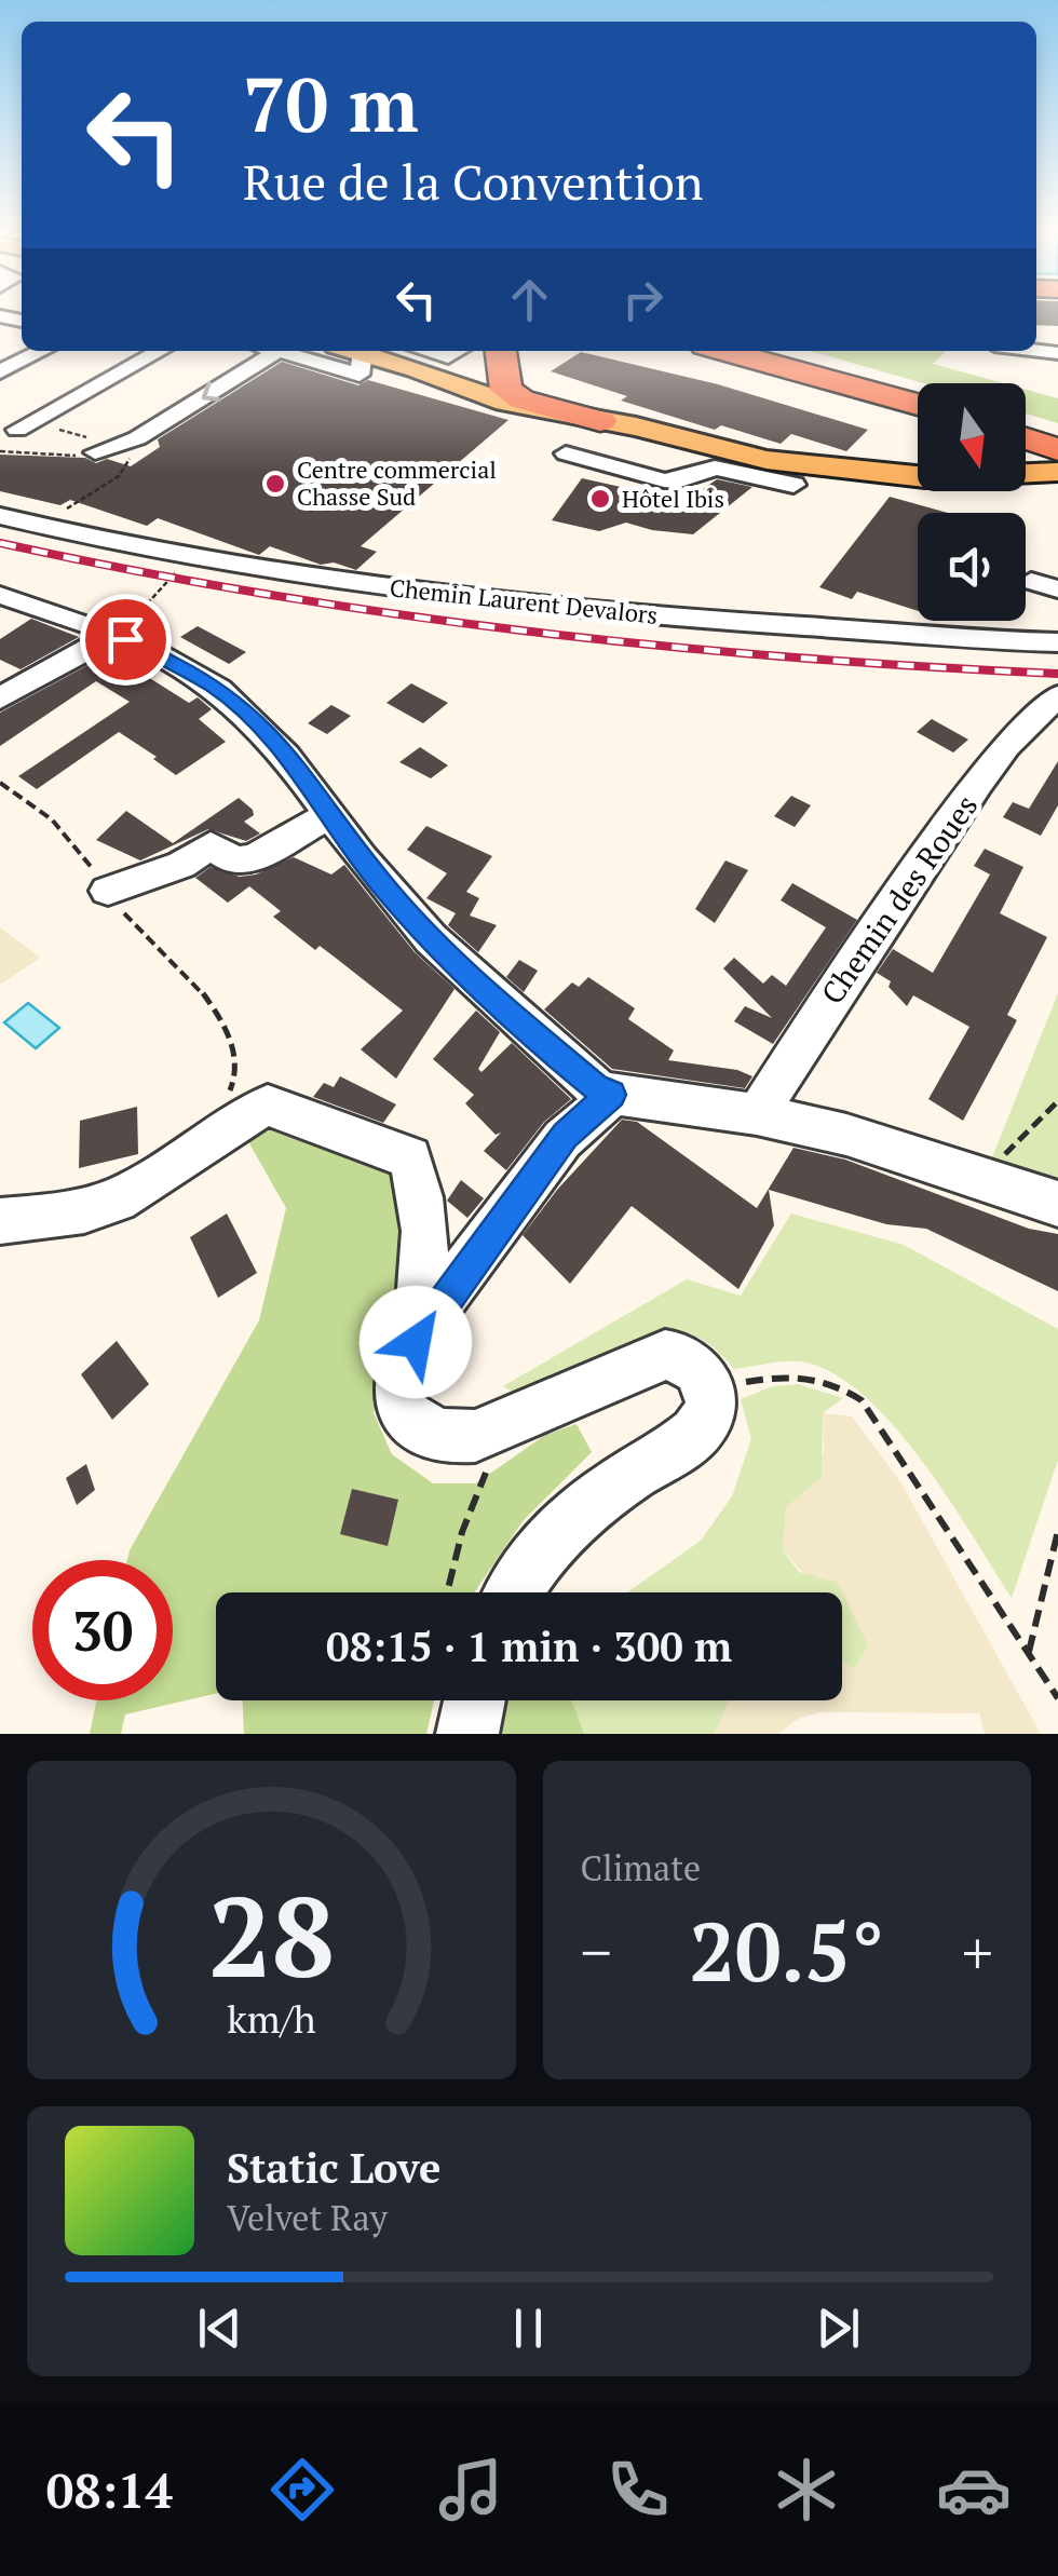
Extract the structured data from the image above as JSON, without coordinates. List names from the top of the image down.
{
  "streets": {
    "street": ["Chemin Laurent Devalors", "Chemin des Roues"]
  },
  "places": ["Centre commercial Chasse Sud", "Hôtel Ibis"],
  "north": "bottom",
  "page": {
    "turn": ["70 m", "Rue de la Convention"],
    "limit": "30",
    "trip": "08:15 · 1 min · 300 m",
    "tile": "Climate",
    "heat": ["−", "20.5°", "+"],
    "song": ["Static Love", "Velvet Ray"],
    "tabs": "08:14",
    "gauge": ["28", "km/h"]
  }
}
